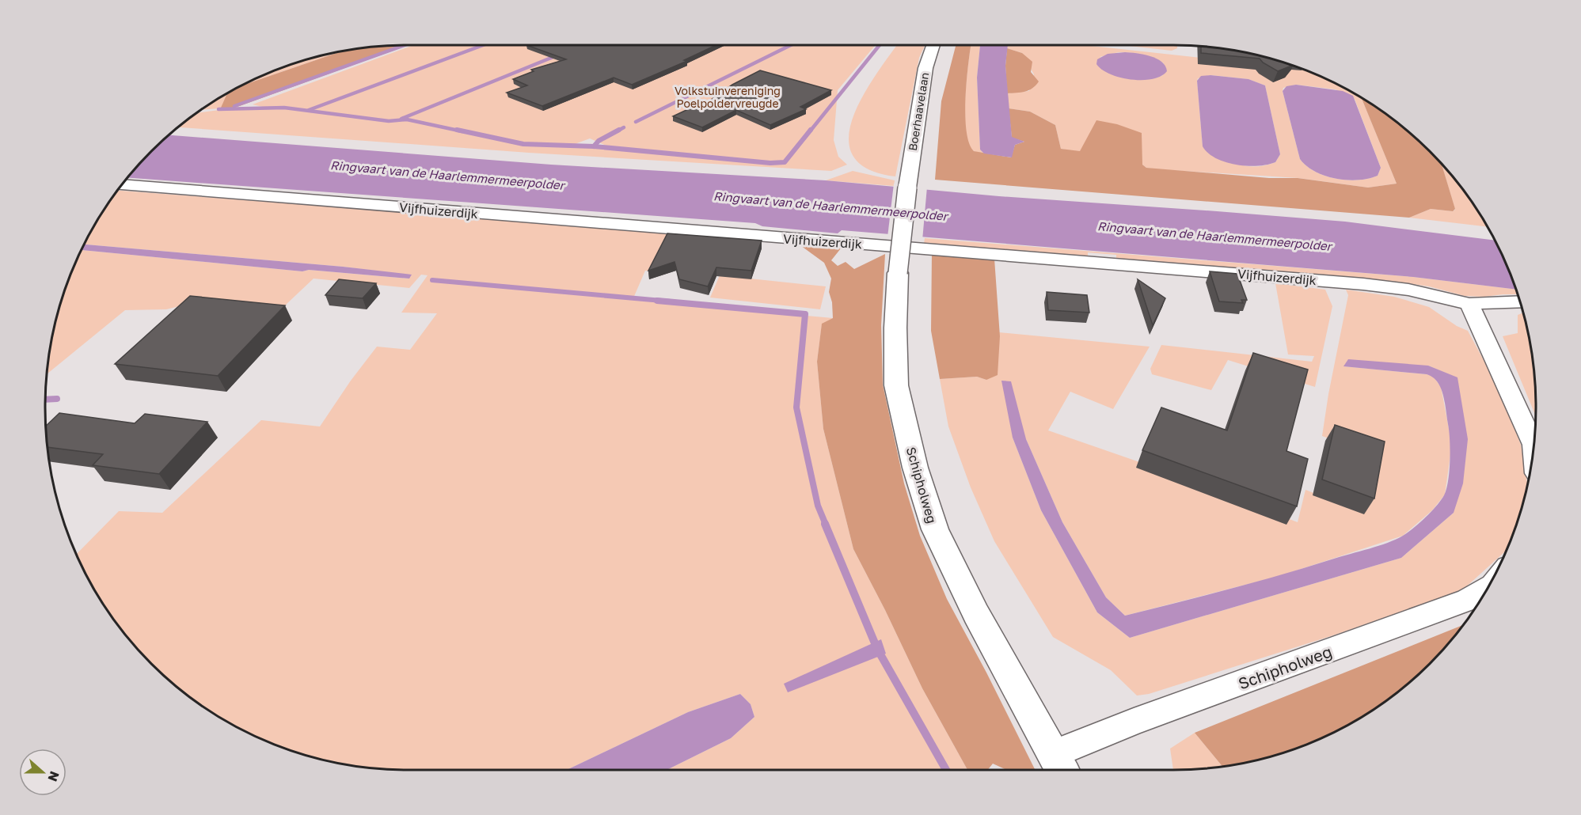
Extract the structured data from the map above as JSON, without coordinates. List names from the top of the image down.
{
  "streets": {
    "main road": ["Boerhaavelaan", "Schipholweg"],
    "street": ["Vijfhuizerdijk"]
  },
  "crossings": [
    ["Boerhaavelaan", "Schipholweg"]
  ],
  "water": ["Ringvaart van de Haarlemmermeerpolder"],
  "parks": ["Volkstuinvereniging Poelpoldervreugde"],
  "north": "right"
}
